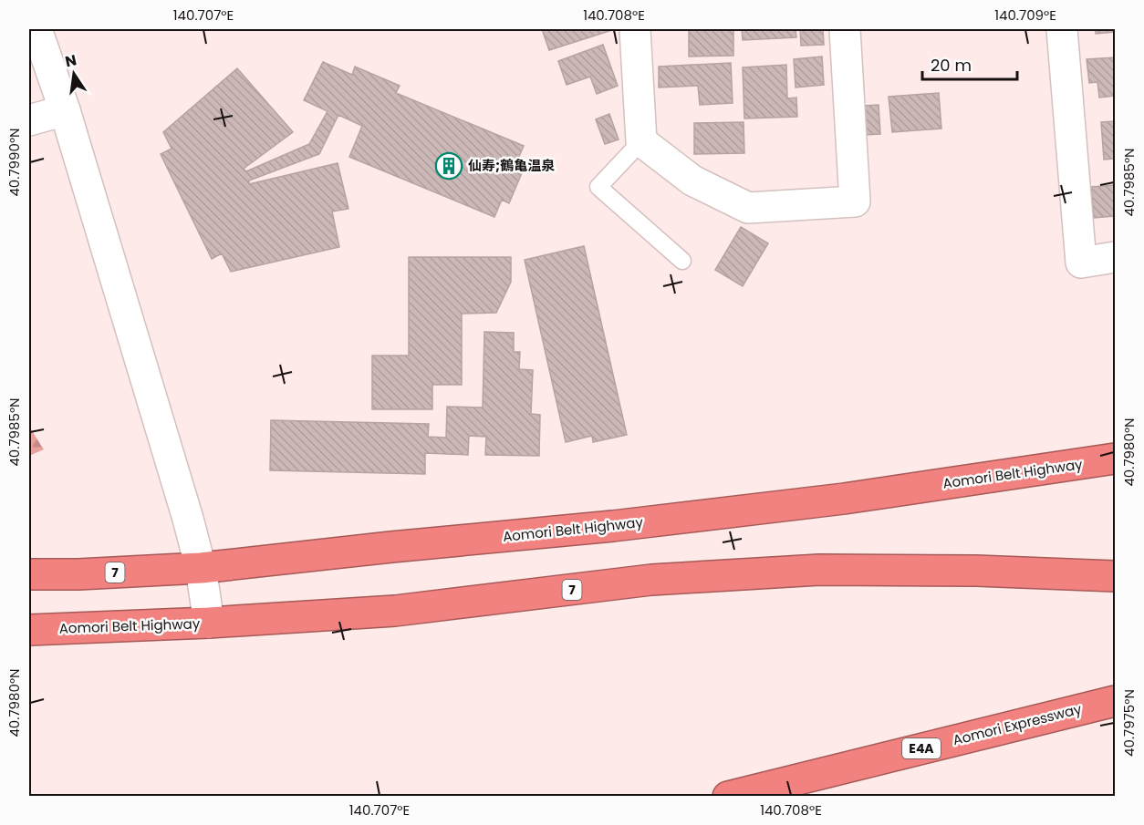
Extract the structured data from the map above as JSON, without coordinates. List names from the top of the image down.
{
  "streets": {
    "highway": [
      "Aomori Belt Highway",
      "7",
      "Aomori Expressway",
      "E4A"
    ]
  },
  "places": {
    "building": ["仙寿;鶴亀温泉"]
  },
  "scale_bar": "20 m",
  "north": "top",
  "coordinates": [
    "140.707°E",
    "140.708°E",
    "140.709°E",
    "40.7990°N",
    "40.7985°N",
    "40.7980°N",
    "40.7975°N"
  ]
}
